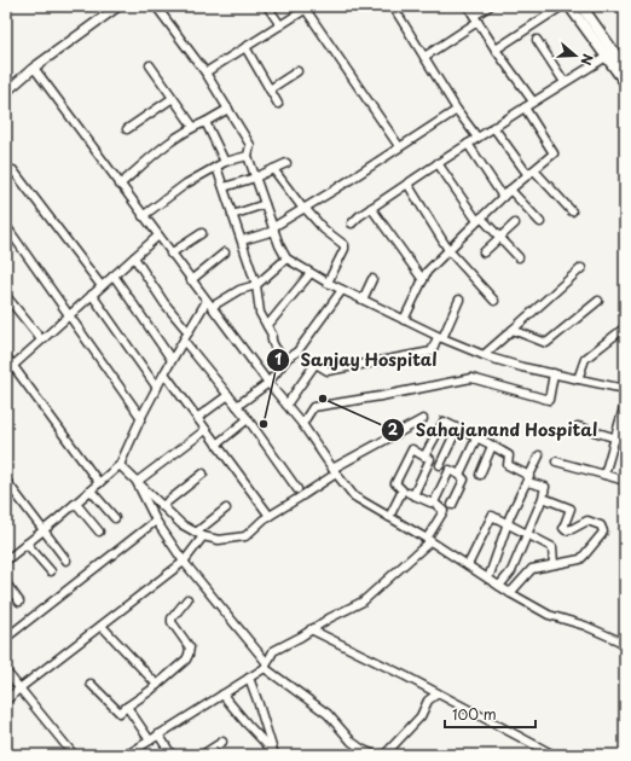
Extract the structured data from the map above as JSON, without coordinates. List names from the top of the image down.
{
  "places": ["Sahajanand Hospital", "Sanjay Hospital"],
  "scale_bar": "100 m",
  "north": "right"
}
